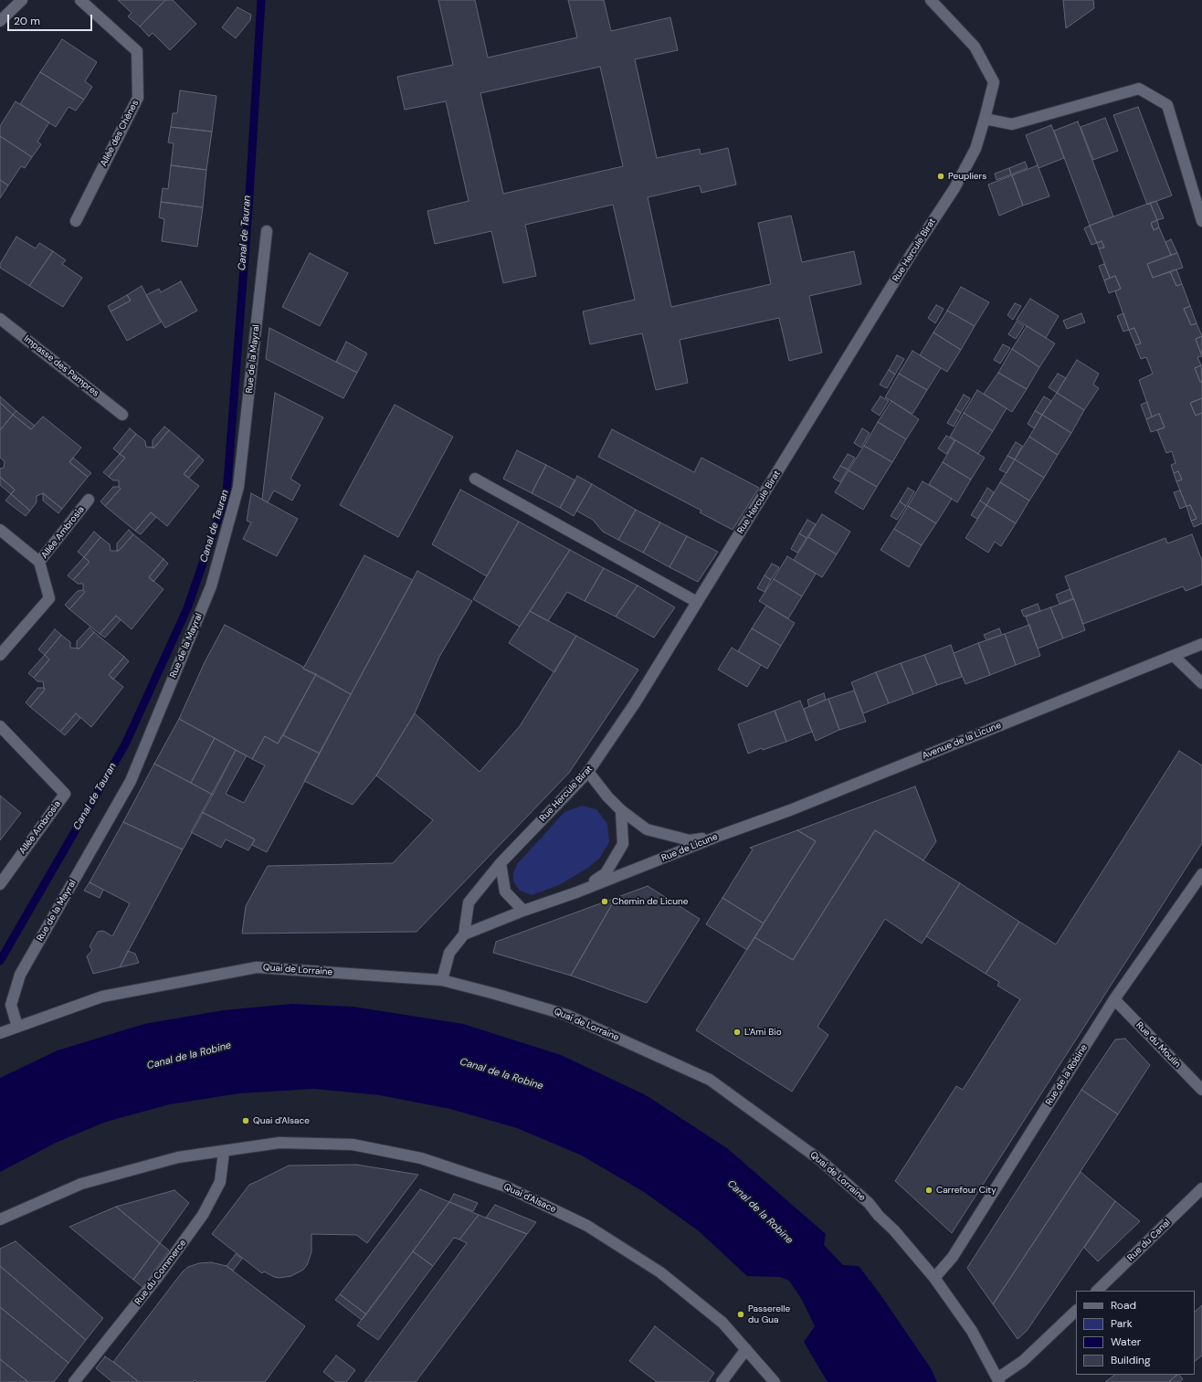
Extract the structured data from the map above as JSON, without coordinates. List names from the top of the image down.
{
  "streets": {
    "street": [
      "Allée des Chênes",
      "Rue Hercule Birat",
      "Rue de la Mayral",
      "Impasse des Pampres",
      "Allée Ambrosia",
      "Avenue de la Licune",
      "Rue de Licune",
      "Quai de Lorraine",
      "Rue du Moulin",
      "Rue de la Robine",
      "Quai d'Alsace",
      "Rue du Canal",
      "Rue du Commerce"
    ]
  },
  "crossings": [
    ["Rue Hercule Birat", "Rue de Licune"],
    ["Rue de la Mayral", "Quai de Lorraine"],
    ["Avenue de la Licune", "Rue de Licune"],
    ["Quai de Lorraine", "Rue de la Robine"],
    ["Rue du Moulin", "Rue de la Robine"],
    ["Quai d'Alsace", "Rue du Commerce"]
  ],
  "water": ["Canal de Tauran", "Canal de la Robine"],
  "places": [
    "Peupliers",
    "Chemin de Licune",
    "L'Ami Bio",
    "Quai d'Alsace",
    "Carrefour City",
    "Passerelle du Gua"
  ],
  "legend": [
    "Road",
    "Park",
    "Water",
    "Building"
  ],
  "scale_bar": "20 m"
}
